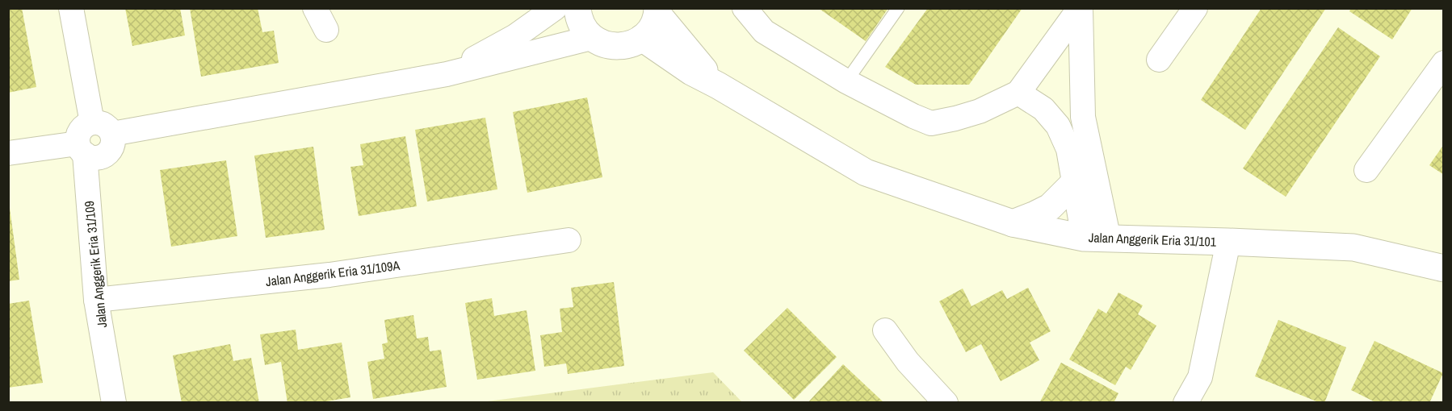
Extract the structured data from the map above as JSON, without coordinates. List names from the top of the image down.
{
  "streets": {
    "street": ["Jalan Anggerik Eria 31/101", "Jalan Anggerik Eria 31/109", "Jalan Anggerik Eria 31/109A"]
  },
  "crossings": [
    ["Jalan Anggerik Eria 31/109", "Jalan Anggerik Eria 31/109A"]
  ]
}
